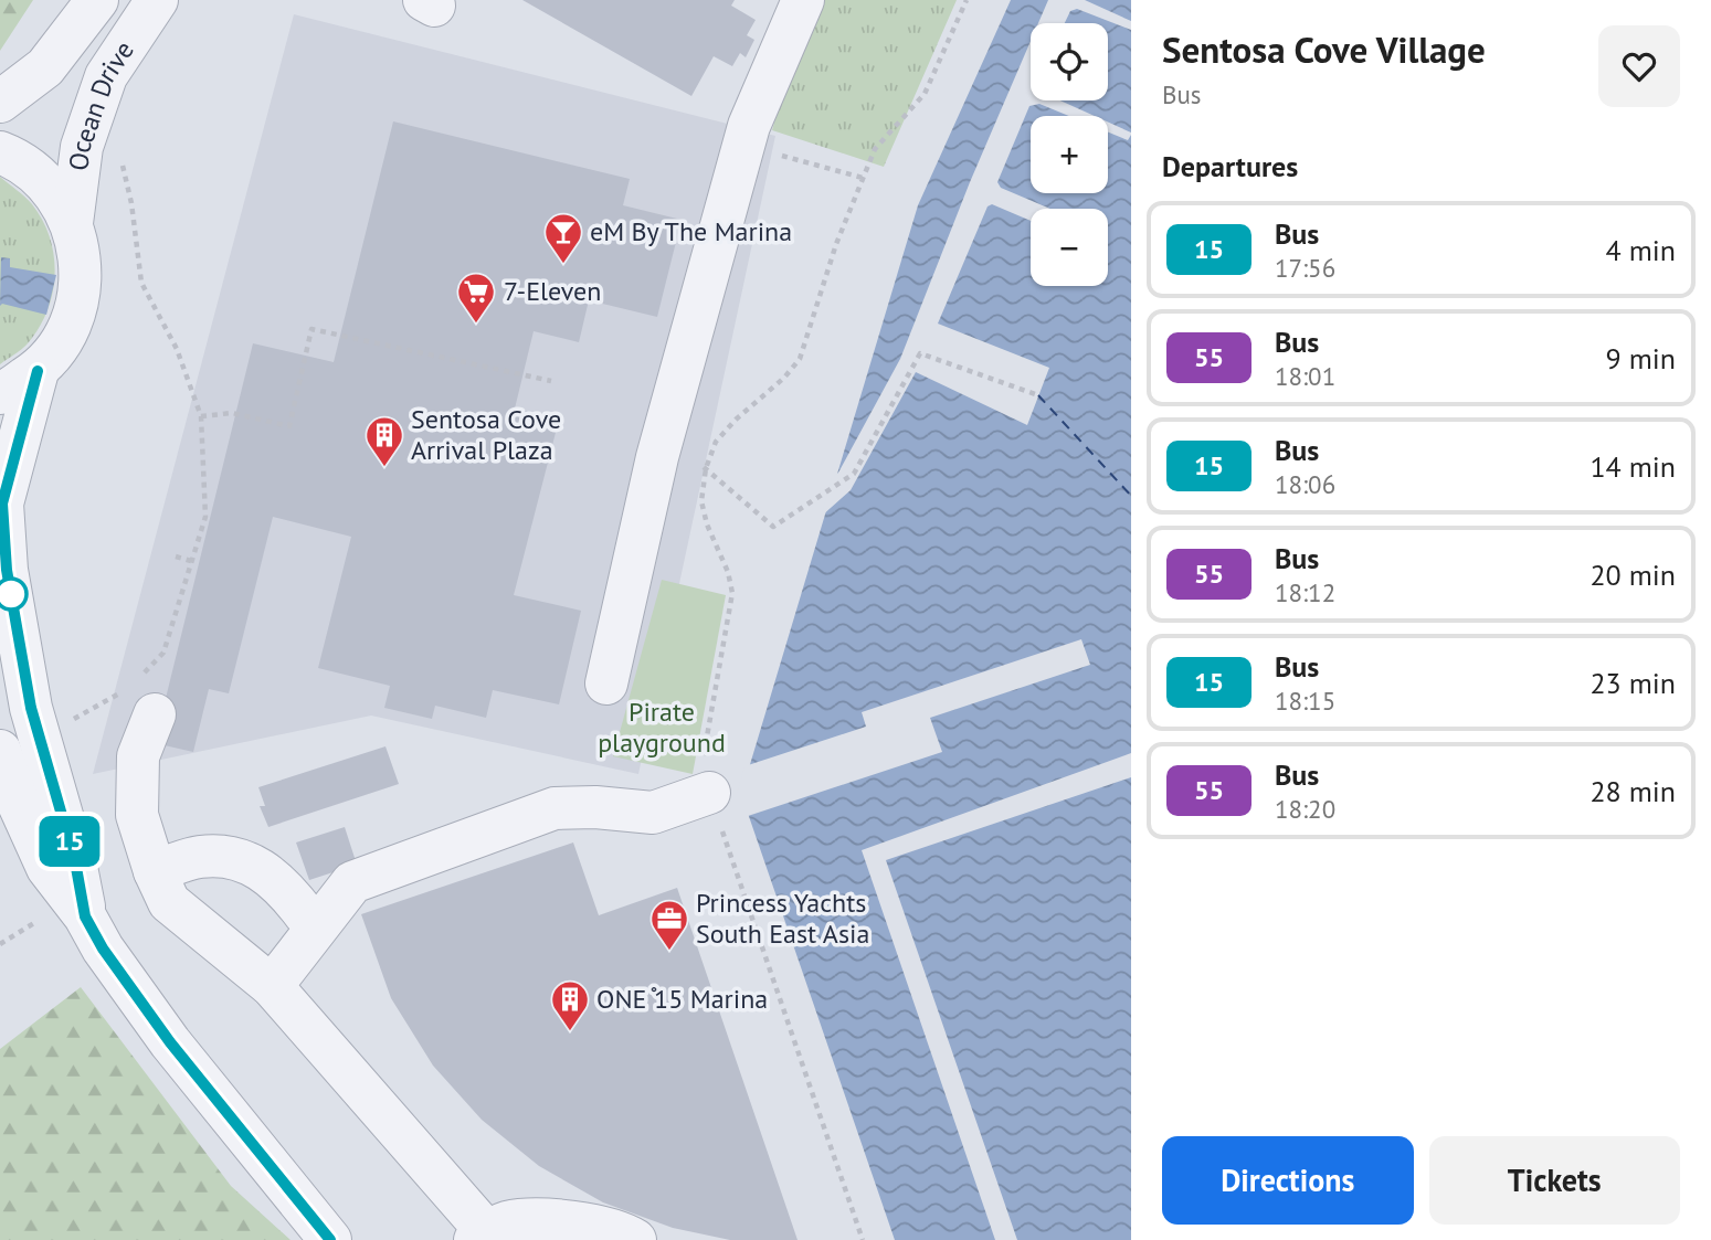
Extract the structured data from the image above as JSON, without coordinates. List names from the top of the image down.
{
  "streets": {
    "street": ["Ocean Drive"]
  },
  "parks": ["Pirate playground"],
  "places": {
    "bar": ["eM By The Marina"],
    "supermarket": ["7-Eleven"],
    "building": ["Sentosa Cove Arrival Plaza", "ONE ̊15 Marina"],
    "office": ["Princess Yachts South East Asia"]
  },
  "lines": ["bus line 15"],
  "page": {
    "on_map": "15",
    "heading": [
      ["Sentosa Cove Village", "Bus"],
      "Departures"
    ],
    "map_buttons": ["+", "−"],
    "list": [
      {
        "mark": "15",
        "name": "Bus",
        "note": "17:56",
        "value": "4 min"
      },
      {
        "mark": "55",
        "name": "Bus",
        "note": "18:01",
        "value": "9 min"
      },
      {
        "mark": "15",
        "name": "Bus",
        "note": "18:06",
        "value": "14 min"
      },
      {
        "mark": "55",
        "name": "Bus",
        "note": "18:12",
        "value": "20 min"
      },
      {
        "mark": "15",
        "name": "Bus",
        "note": "18:15",
        "value": "23 min"
      },
      {
        "mark": "55",
        "name": "Bus",
        "note": "18:20",
        "value": "28 min"
      }
    ],
    "buttons": ["Directions", "Tickets"]
  }
}
